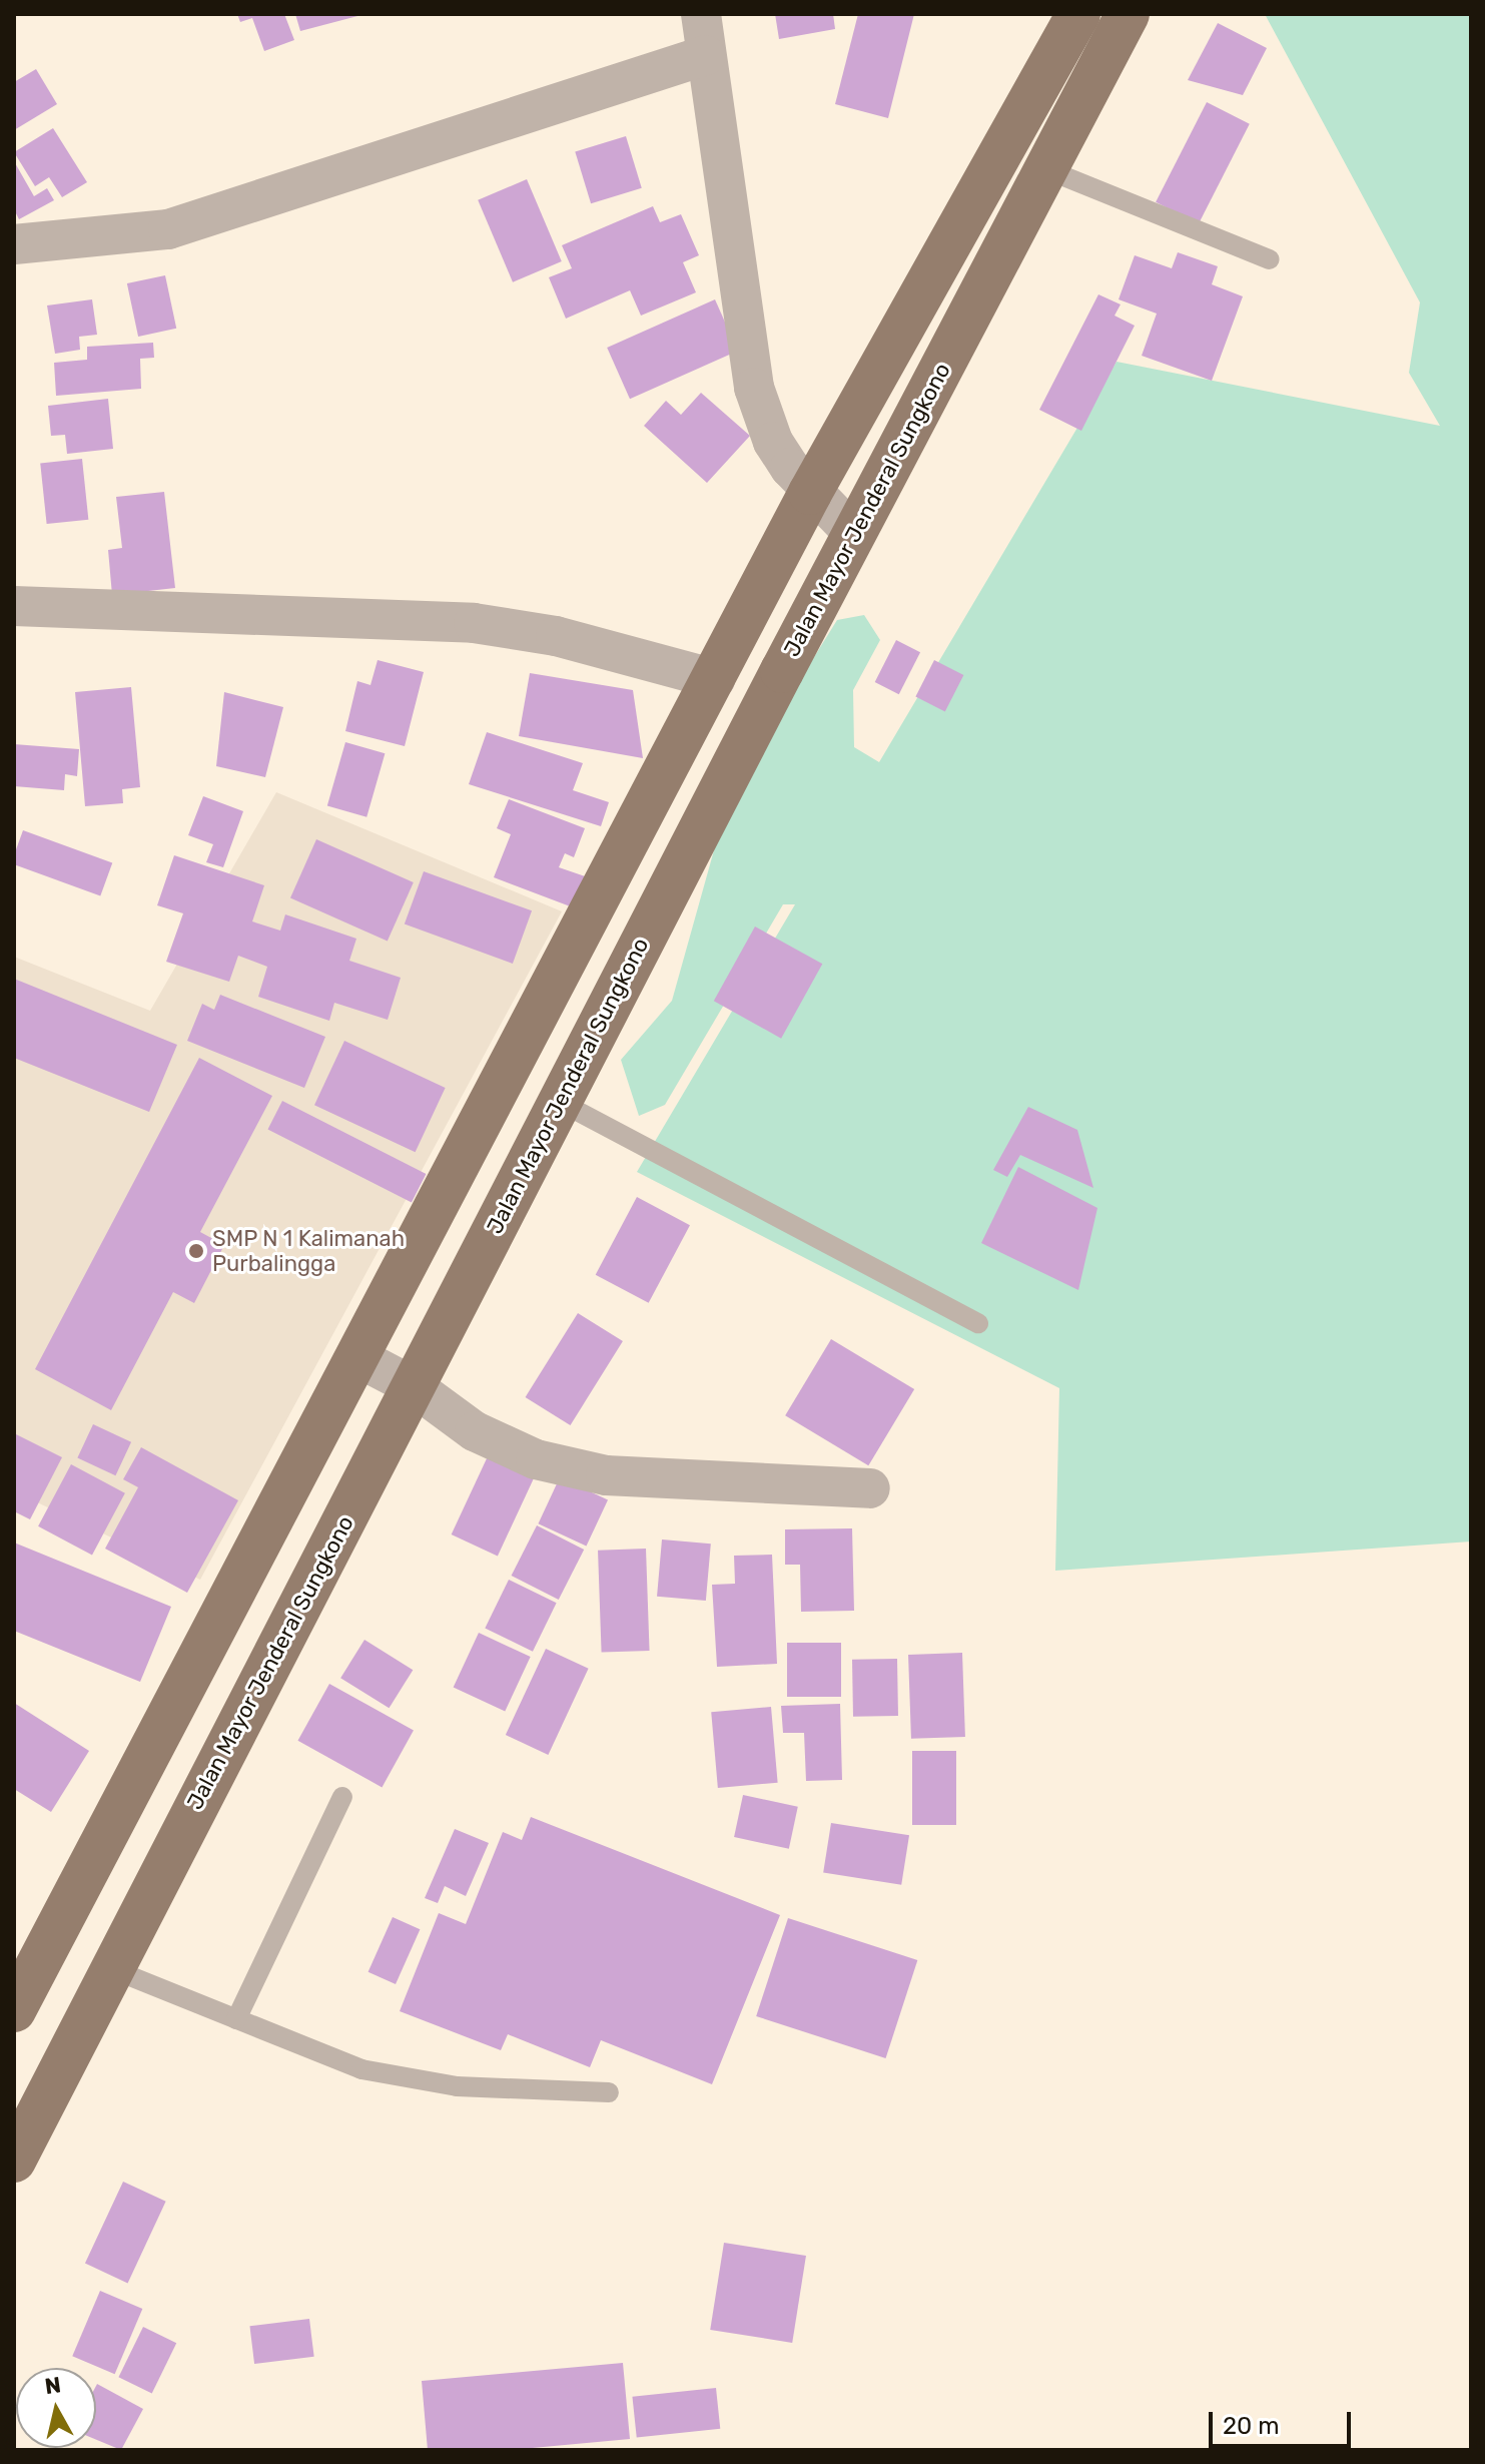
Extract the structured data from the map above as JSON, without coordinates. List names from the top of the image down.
{
  "streets": {
    "main road": ["Jalan Mayor Jenderal Sungkono"]
  },
  "places": ["SMP N 1 Kalimanah Purbalingga"],
  "scale_bar": "20 m",
  "north": "top"
}
